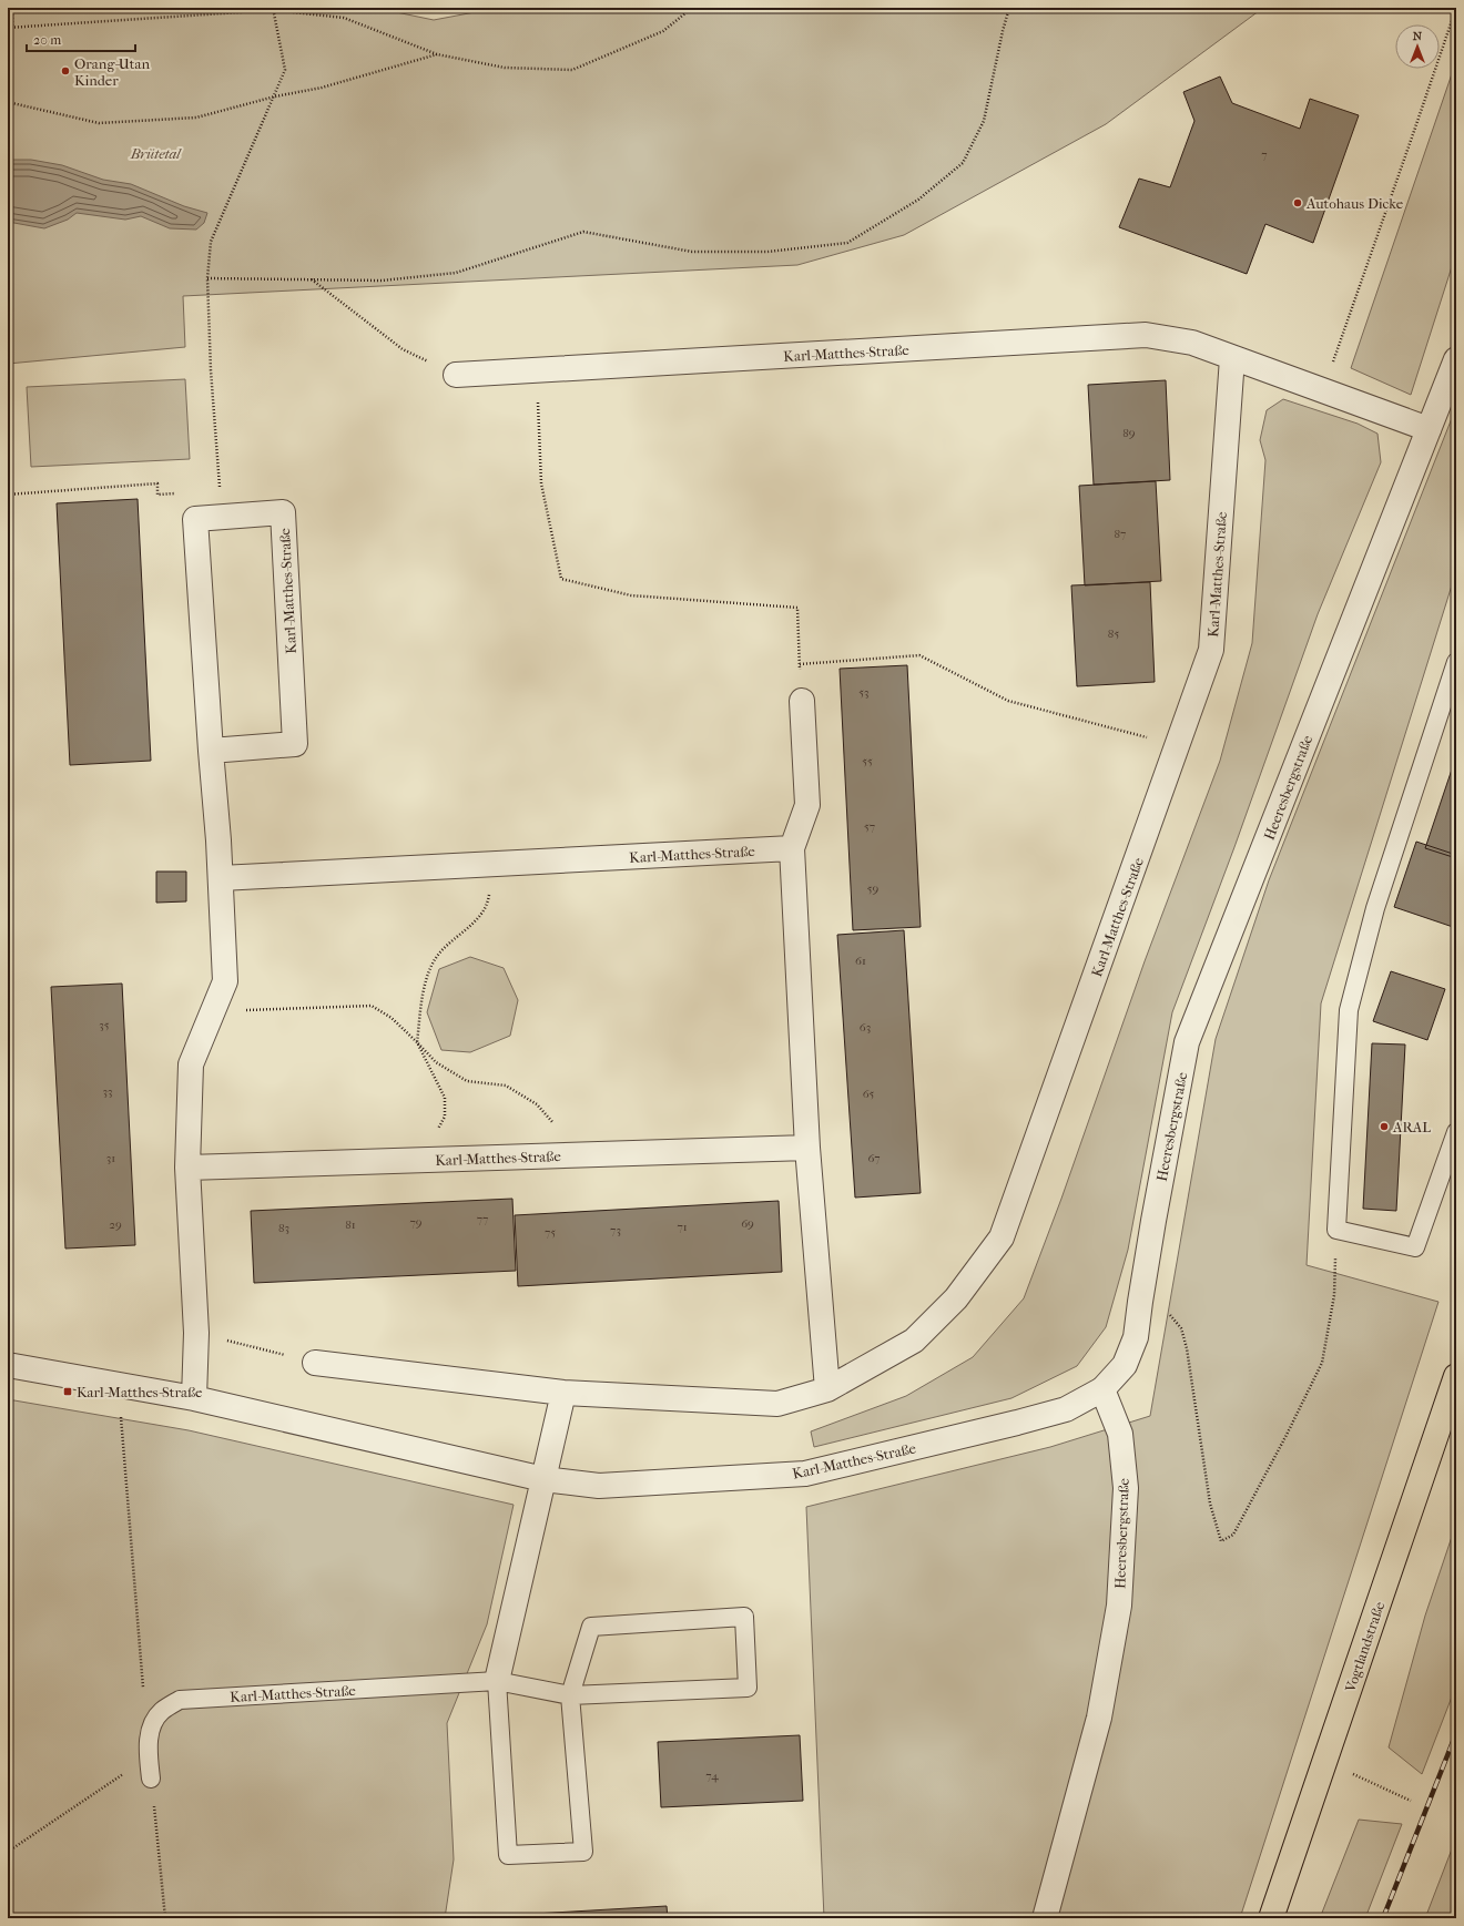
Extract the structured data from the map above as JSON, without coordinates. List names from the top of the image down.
{
  "streets": {
    "main road": ["Vogtlandstraße"],
    "street": ["Karl-Matthes-Straße", "Heeresbergstraße"]
  },
  "crossings": [
    ["Karl-Matthes-Straße", "Heeresbergstraße"]
  ],
  "parks": ["Brütetal"],
  "places": {
    "other": ["Orang-Utan Kinder", "Autohaus Dicke", "ARAL"],
    "transit": ["Karl-Matthes-Straße"]
  },
  "house_numbers": [
    "7",
    "89",
    "87",
    "85",
    "53",
    "55",
    "57",
    "59",
    "61",
    "35",
    "63",
    "33",
    "65",
    "31",
    "67",
    "77",
    "79",
    "69",
    "29",
    "81",
    "71",
    "83",
    "73",
    "75",
    "74"
  ],
  "scale_bar": "20 m",
  "north": "top"
}
